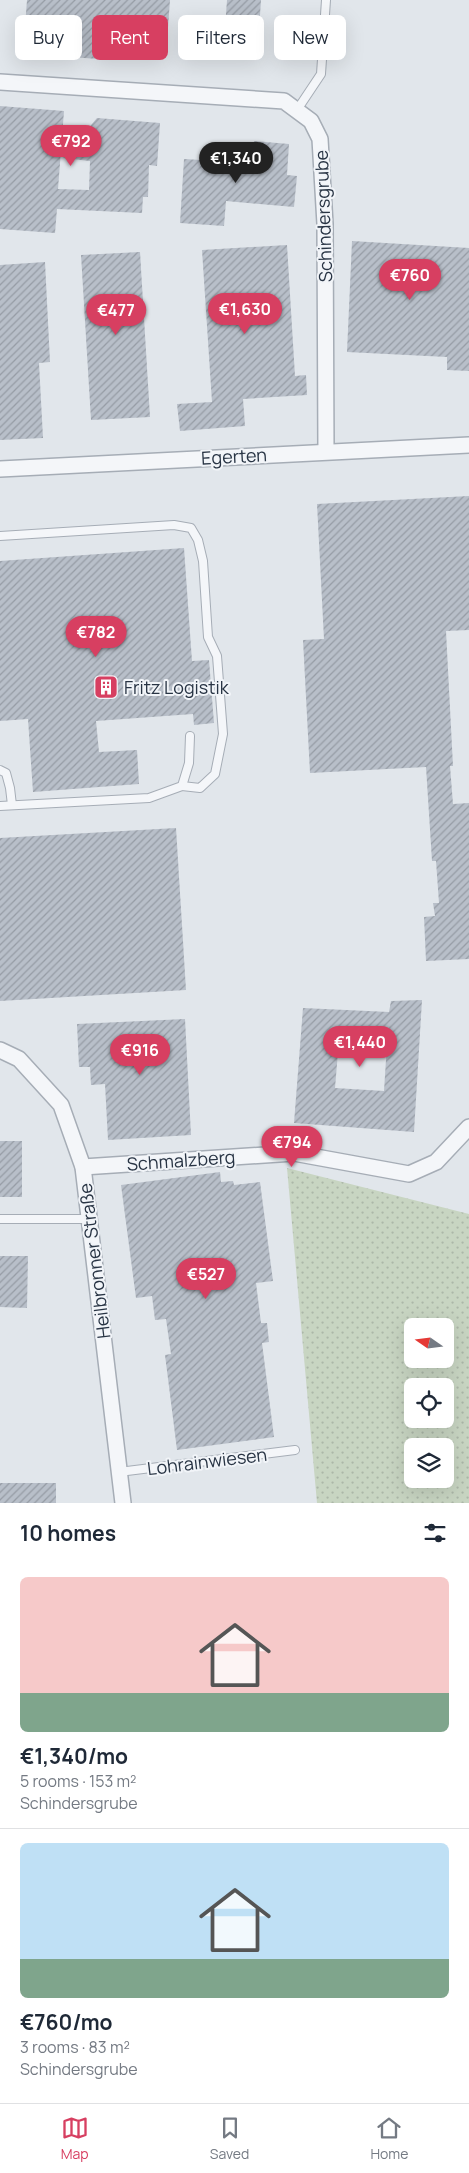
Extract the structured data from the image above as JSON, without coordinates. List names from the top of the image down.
{
  "streets": {
    "street": [
      "Schindersgrube",
      "Egerten",
      "Schmalzberg",
      "Heilbronner Straße"
    ],
    "lane": ["Lohrainwiesen"]
  },
  "crossings": [
    ["Schindersgrube", "Egerten"],
    ["Schmalzberg", "Heilbronner Straße"],
    ["Heilbronner Straße", "Lohrainwiesen"]
  ],
  "places": {
    "building": ["Fritz Logistik"]
  },
  "north": "left",
  "page": {
    "chip": [
      "Buy",
      "Rent",
      "Filters",
      "New"
    ],
    "price": [
      "€792",
      "€1,340",
      "€760",
      "€1,630",
      "€477",
      "€782",
      "€1,440",
      "€916",
      "€794",
      "€527"
    ],
    "heading": "10 homes",
    "list": [
      {
        "name": "€1,340/mo",
        "note": "5 rooms · 153 m² · Schindersgrube"
      },
      {
        "name": "€760/mo",
        "note": "3 rooms · 83 m² · Schindersgrube"
      }
    ],
    "tabs": ["Map", "Saved", "Home"]
  }
}
